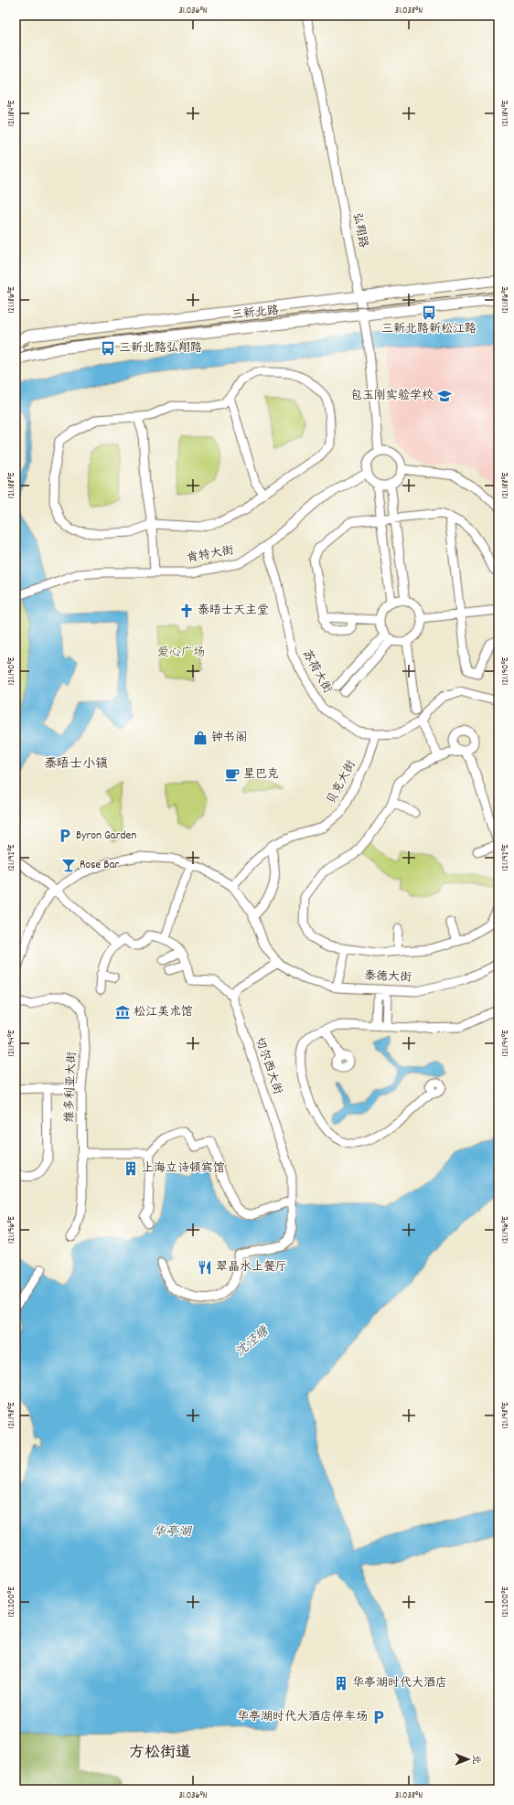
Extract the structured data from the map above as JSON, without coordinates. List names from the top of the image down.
{
  "streets": {
    "main road": ["三新北路"],
    "street": [
      "弘翔路",
      "肯特大街",
      "苏荷大街",
      "贝克大街",
      "泰德大街",
      "切尔西大街",
      "维多利亚大街"
    ]
  },
  "crossings": [
    ["弘翔路", "三新北路"],
    ["弘翔路", "肯特大街"],
    ["肯特大街", "苏荷大街"],
    ["苏荷大街", "贝克大街"]
  ],
  "districts": ["泰晤士小镇", "方松街道"],
  "water": ["沈泾塘", "华亭湖"],
  "parks": ["爱心广场"],
  "places": {
    "bus stop": ["三新北路新松江路", "三新北路弘翔路"],
    "school or university": ["包玉刚实验学校"],
    "church": ["泰晤士天主堂"],
    "shop": ["钟书阁"],
    "cafe": ["星巴克"],
    "parking": ["Byron Garden", "华亭湖时代大酒店停车场"],
    "bar": ["Rose Bar"],
    "museum": ["松江美术馆"],
    "building": ["上海立诗顿宾馆", "华亭湖时代大酒店"],
    "restaurant": ["翠晶水上餐厅"]
  },
  "north": "right",
  "coordinates": [
    "31.036°N",
    "31.038°N",
    "121.184°E",
    "121.186°E",
    "121.188°E",
    "121.190°E",
    "121.192°E",
    "121.194°E",
    "121.196°E",
    "121.198°E",
    "121.200°E"
  ]
}
